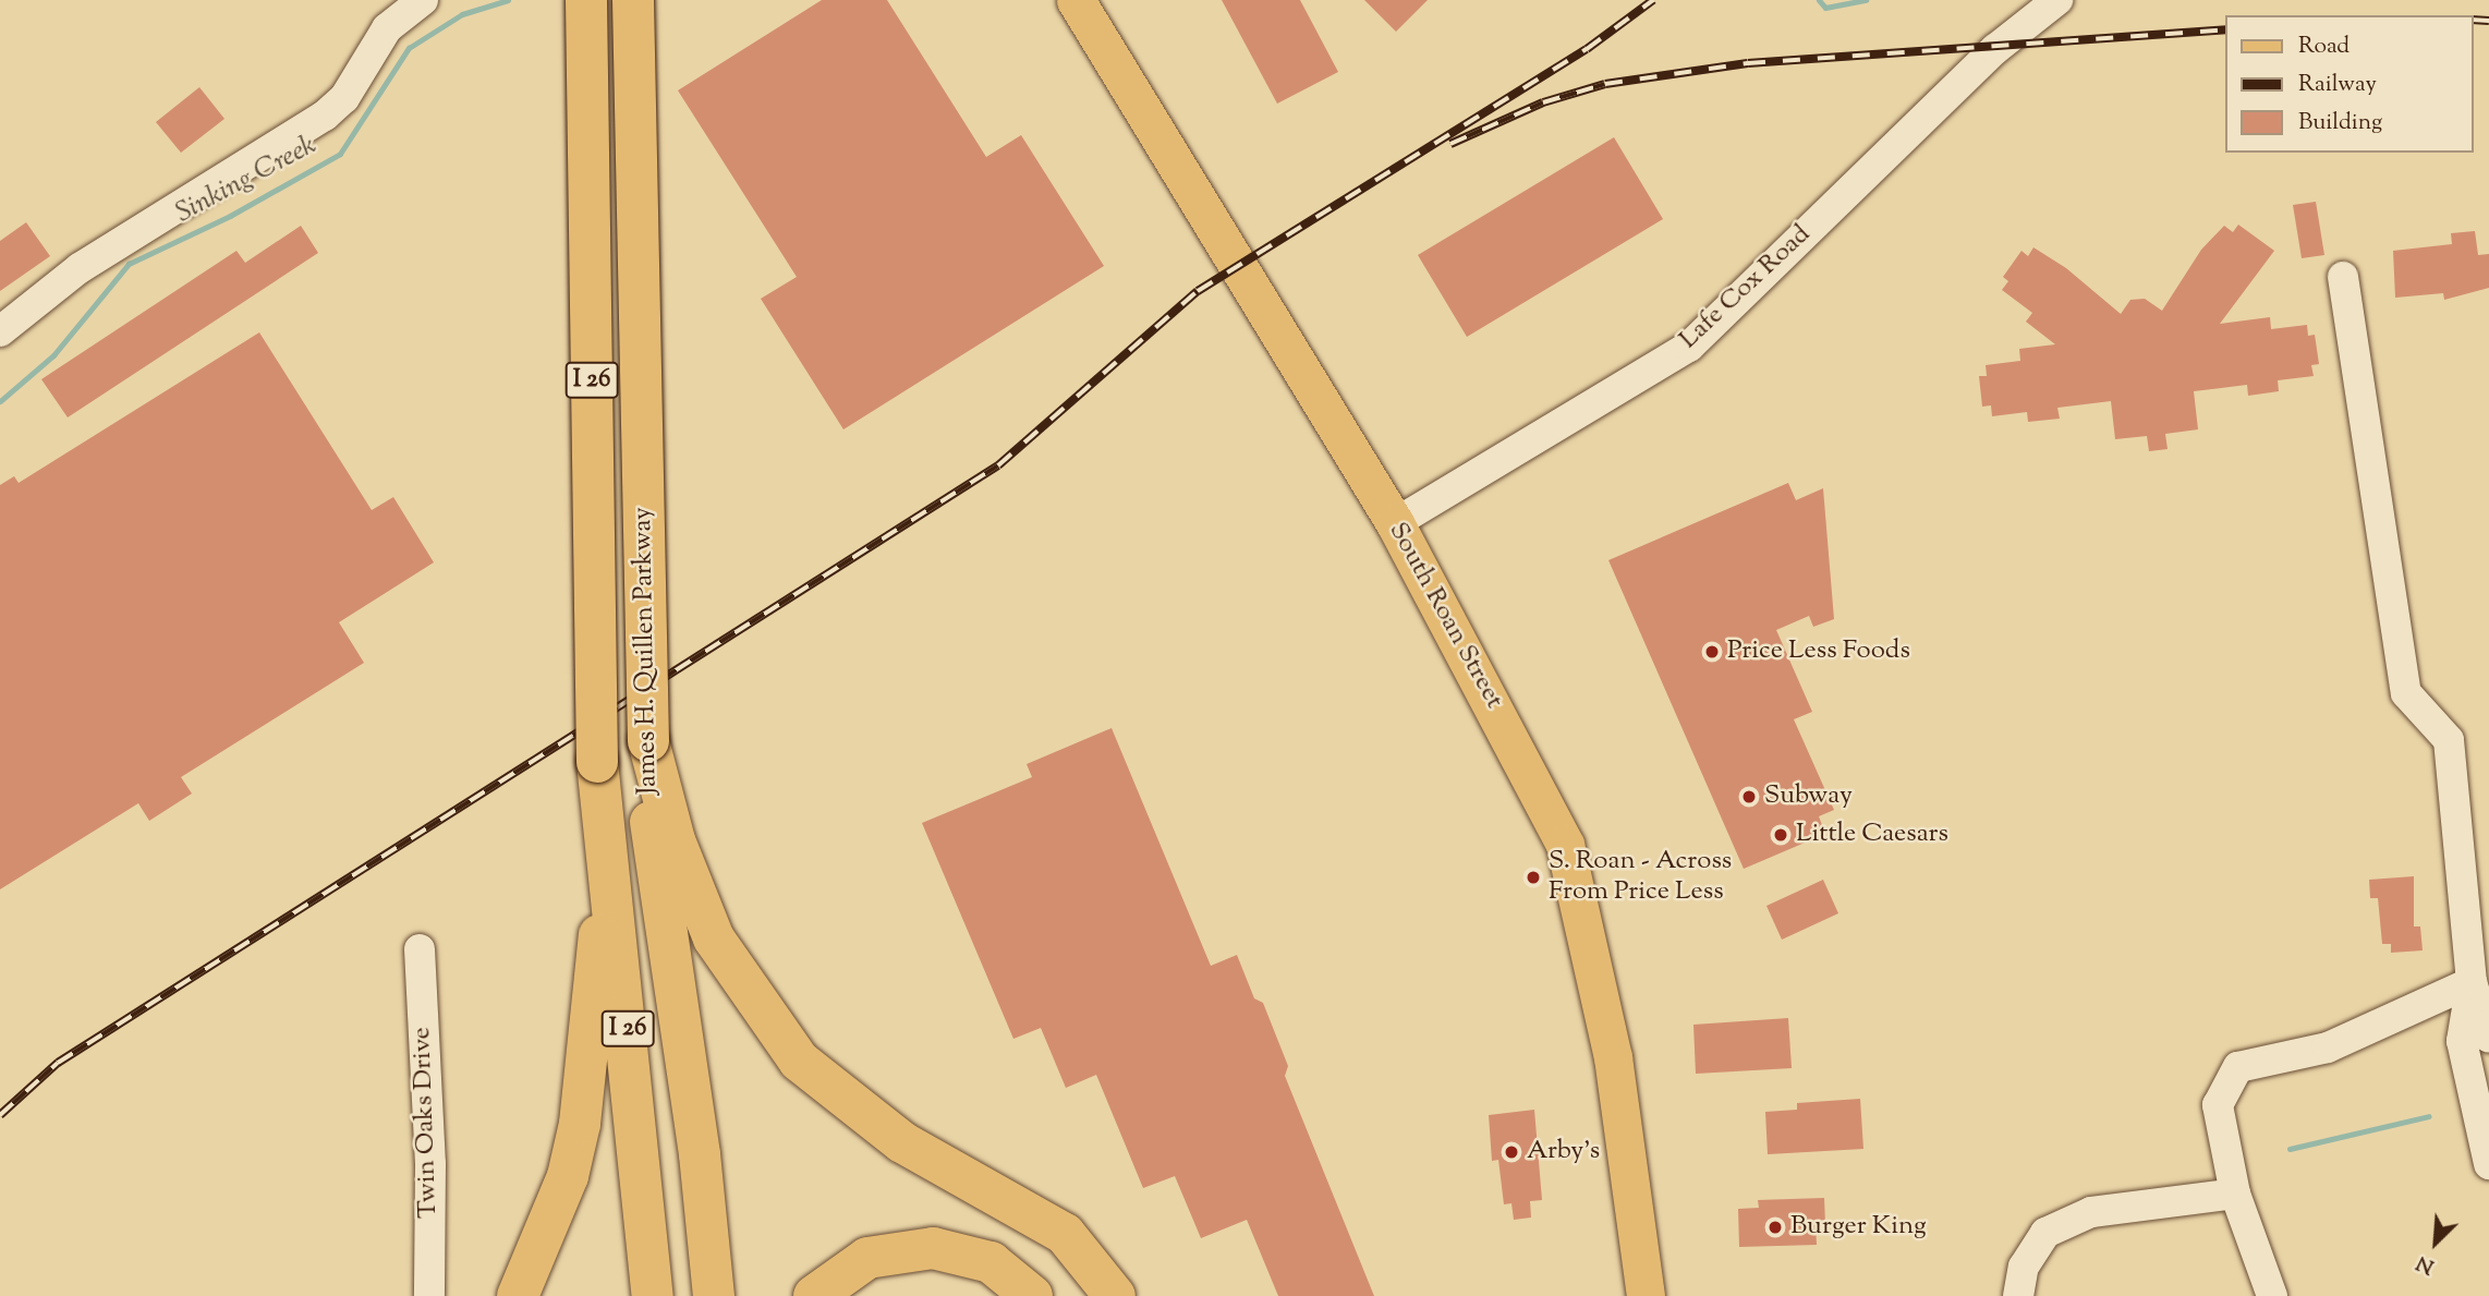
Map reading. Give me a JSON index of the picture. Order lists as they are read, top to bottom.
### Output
{
  "streets": {
    "highway": ["I 26", "James H. Quillen Parkway"],
    "main road": ["South Roan Street"],
    "street": ["Lafe Cox Road", "Twin Oaks Drive"]
  },
  "crossings": [
    ["Lafe Cox Road", "South Roan Street"]
  ],
  "water": ["Sinking Creek"],
  "places": [
    "Price Less Foods",
    "Subway",
    "Little Caesars",
    "S. Roan - Across From Price Less",
    "Arby's",
    "Burger King"
  ],
  "legend": ["Road", "Railway", "Building"],
  "north": "bottom left"
}
